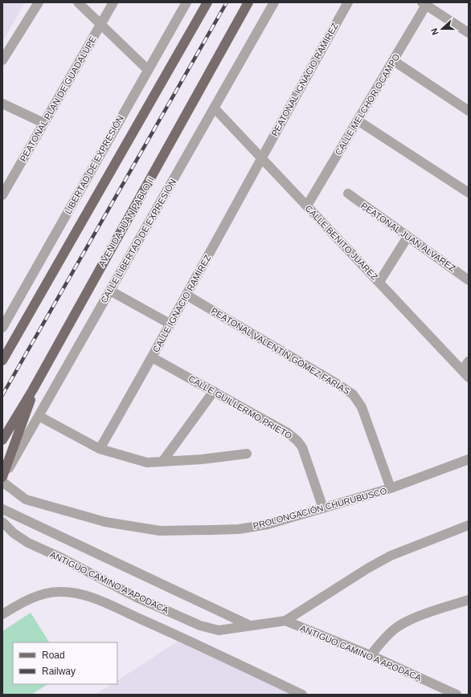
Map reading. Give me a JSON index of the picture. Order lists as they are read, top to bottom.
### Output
{
  "streets": {
    "main road": ["AVENIDA JUAN PABLO II"],
    "street": [
      "PEATONAL IGNACIO RAMÍREZ",
      "PEATONAL PLAN DE GUADALUPE",
      "CALLE MELCHOR OCAMPO",
      "LIBERTAD DE EXPRESIÓN",
      "PEATONAL JUAN ÁLVAREZ",
      "CALLE LIBERTAD DE EXPRESIÓN",
      "CALLE BENITO JUÁREZ",
      "CALLE IGNACIO RAMÍREZ",
      "PEATONAL VALENTÍN GÓMEZ FARÍAS",
      "CALLE GUILLERMO PRIETO",
      "PROLONGACIÓN CHURUBUSCO",
      "ANTIGUO CAMINO A APODACA"
    ]
  },
  "crossings": [
    ["PEATONAL IGNACIO RAMÍREZ", "CALLE BENITO JUÁREZ"],
    ["PEATONAL IGNACIO RAMÍREZ", "CALLE IGNACIO RAMÍREZ"],
    ["CALLE MELCHOR OCAMPO", "CALLE BENITO JUÁREZ"],
    ["CALLE LIBERTAD DE EXPRESIÓN", "CALLE BENITO JUÁREZ"],
    ["CALLE BENITO JUÁREZ", "CALLE IGNACIO RAMÍREZ"],
    ["CALLE IGNACIO RAMÍREZ", "PEATONAL VALENTÍN GÓMEZ FARÍAS"],
    ["CALLE IGNACIO RAMÍREZ", "CALLE GUILLERMO PRIETO"],
    ["PEATONAL VALENTÍN GÓMEZ FARÍAS", "PROLONGACIÓN CHURUBUSCO"],
    ["CALLE GUILLERMO PRIETO", "PROLONGACIÓN CHURUBUSCO"]
  ],
  "legend": ["Road", "Railway"],
  "north": "left"
}
